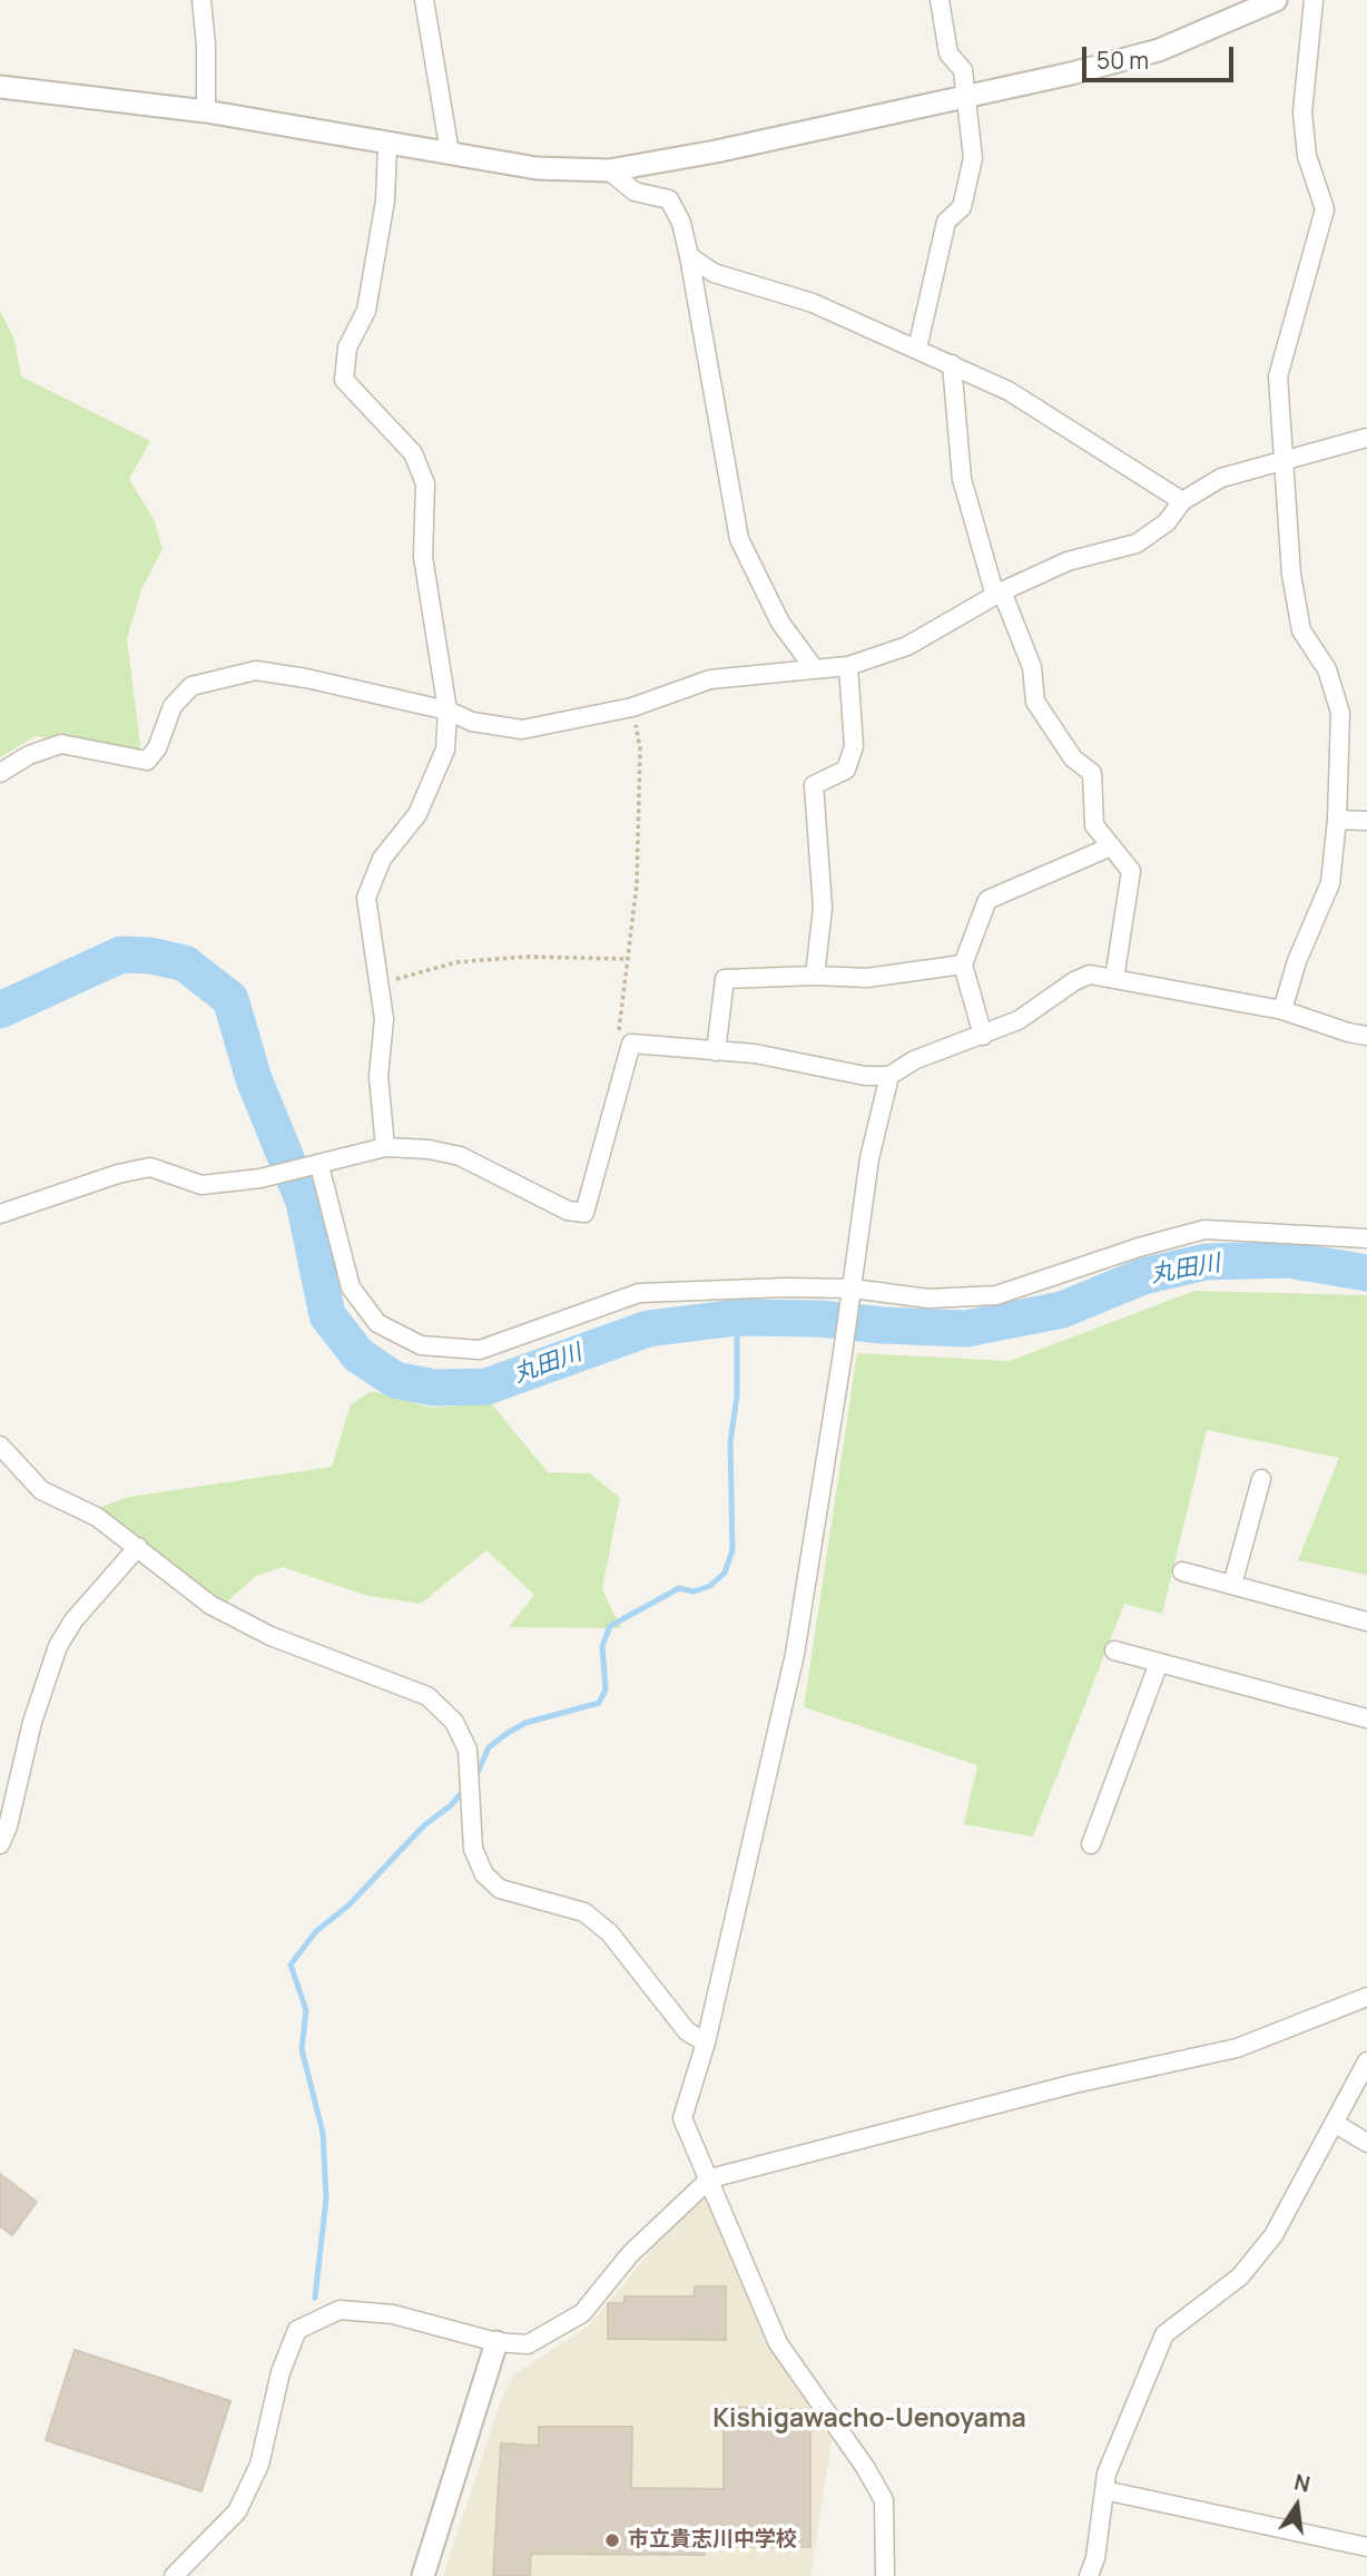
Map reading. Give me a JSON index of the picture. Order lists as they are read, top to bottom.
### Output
{
  "districts": ["Kishigawacho-Uenoyama"],
  "water": ["丸田川"],
  "places": ["市立貴志川中学校"],
  "scale_bar": "50 m",
  "north": "top"
}
